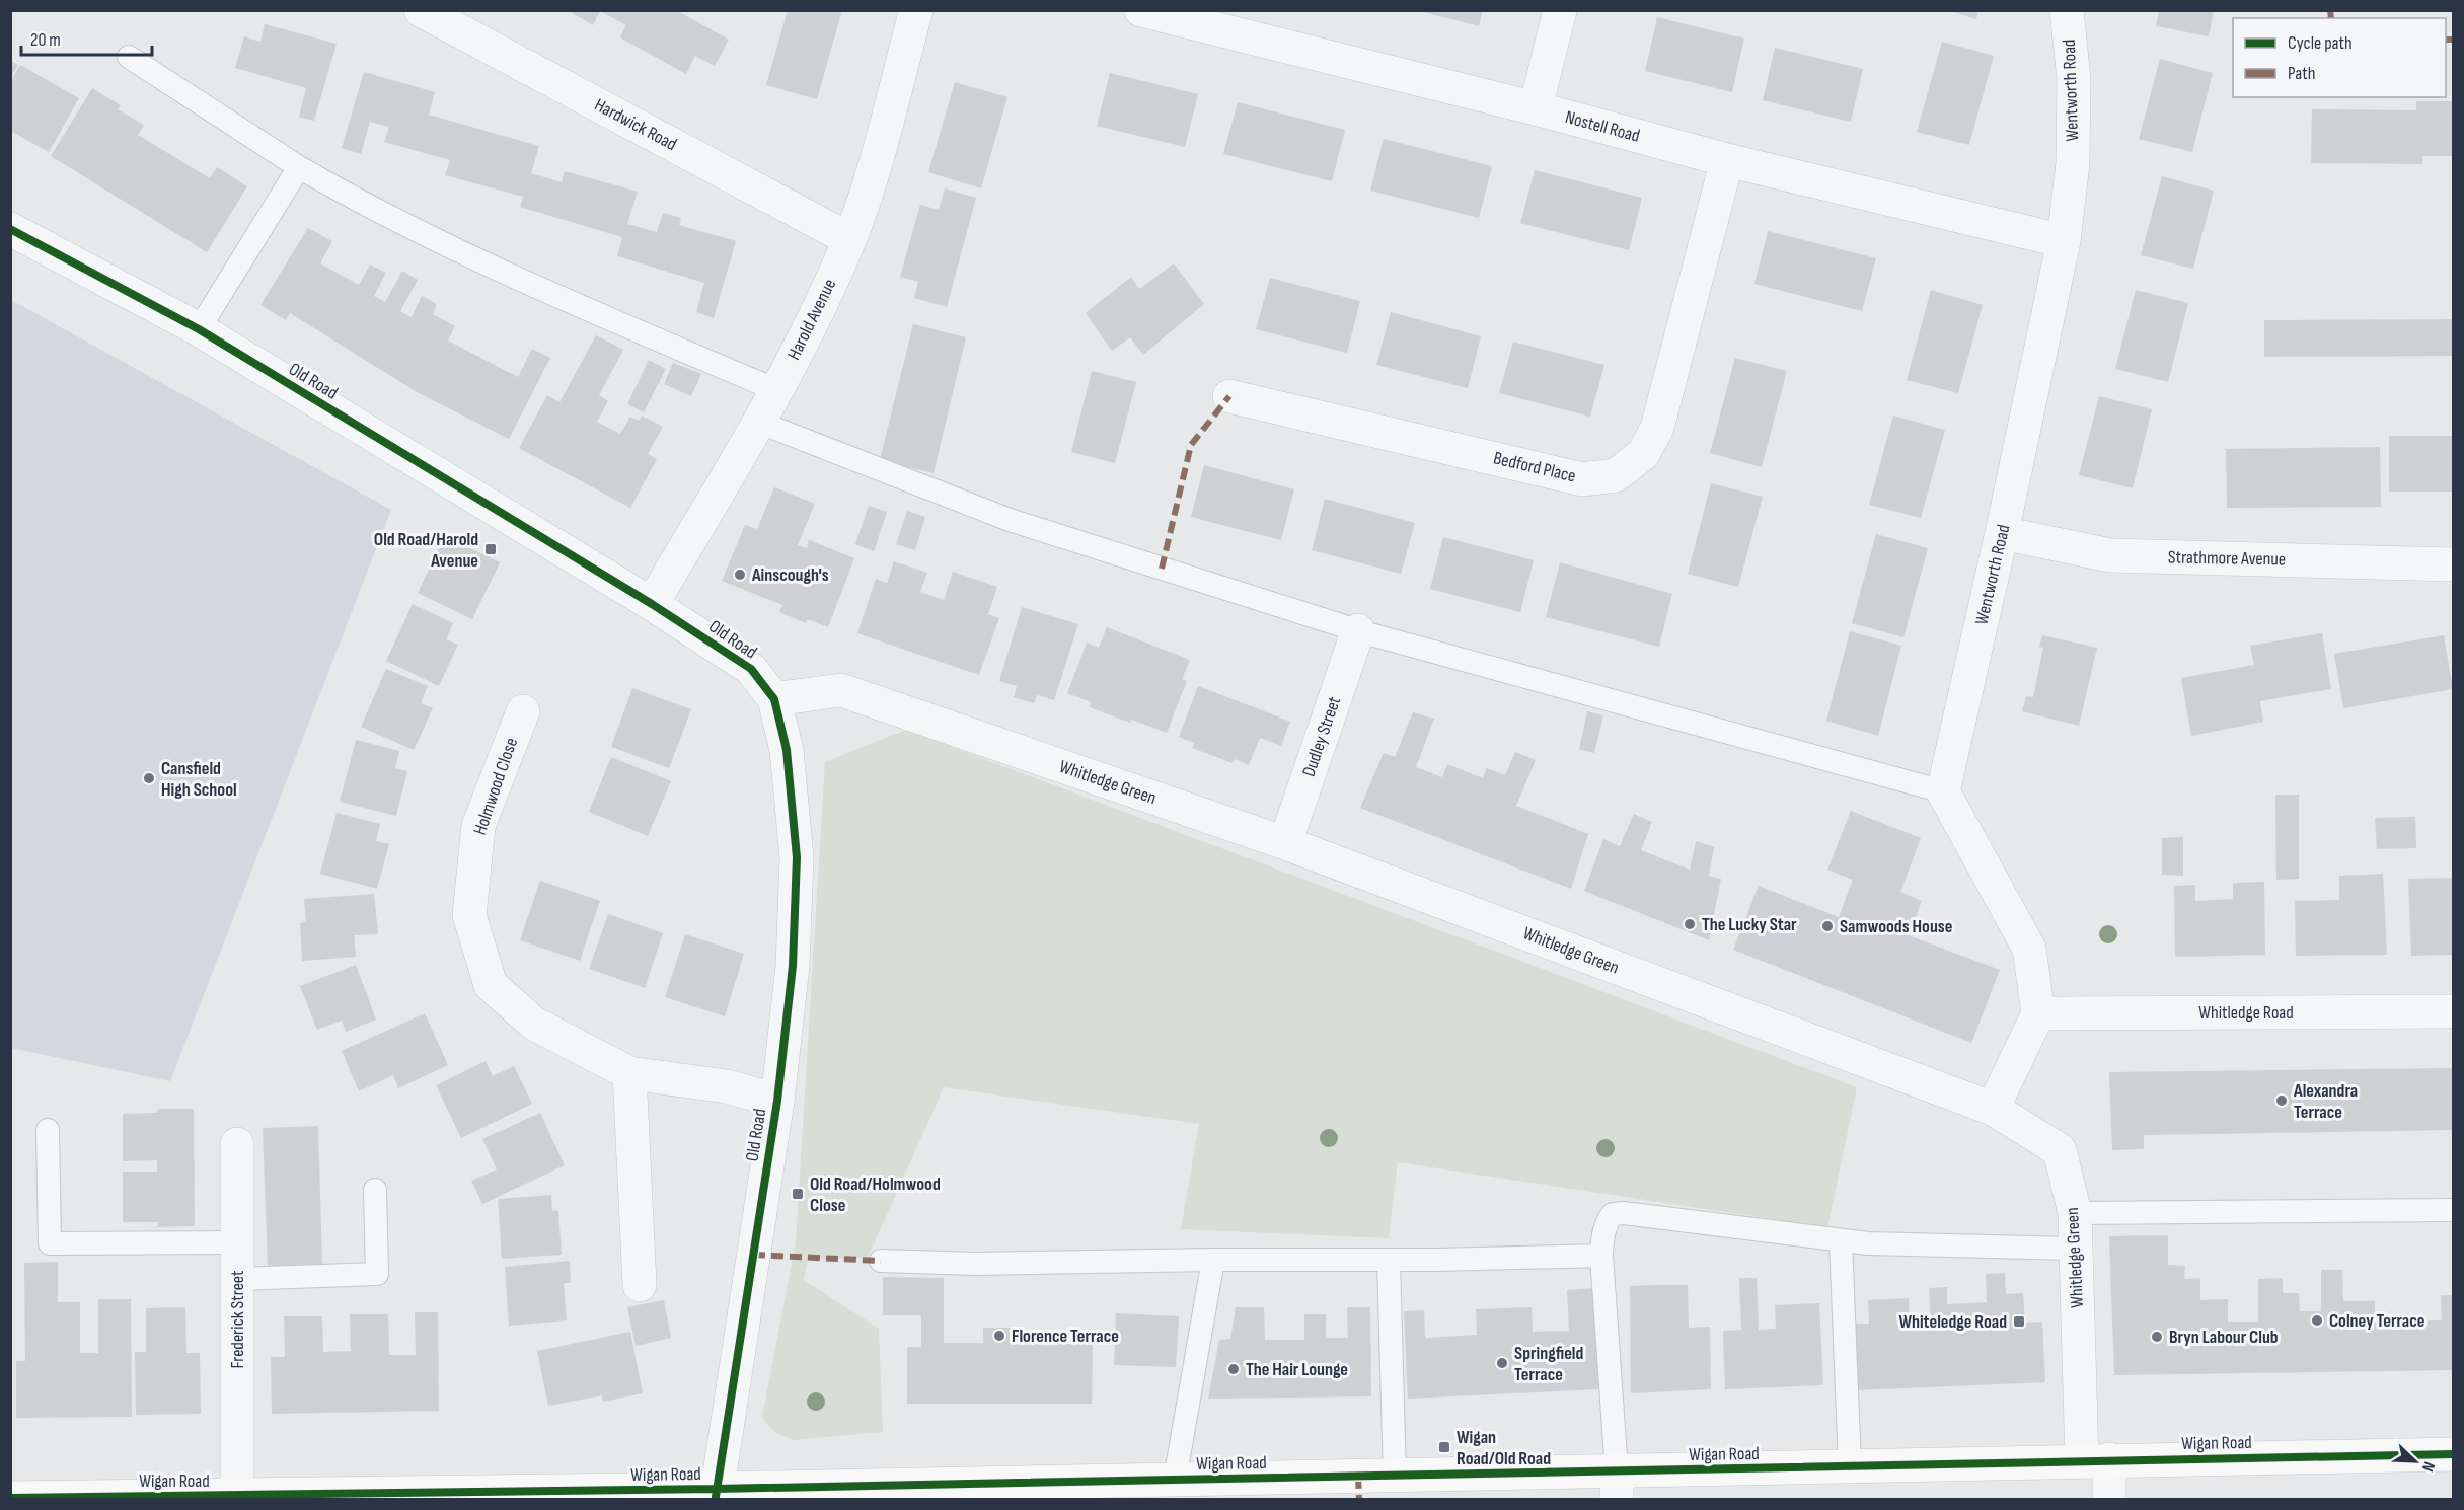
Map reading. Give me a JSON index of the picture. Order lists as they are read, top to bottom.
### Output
{
  "streets": {
    "main road": ["Wigan Road"],
    "street": [
      "Wentworth Road",
      "Hardwick Road",
      "Nostell Road",
      "Harold Avenue",
      "Old Road",
      "Bedford Place",
      "Strathmore Avenue",
      "Dudley Street",
      "Whitledge Green",
      "Holmwood Close",
      "Whitledge Road",
      "Frederick Street"
    ]
  },
  "crossings": [
    ["Wentworth Road", "Nostell Road"],
    ["Wentworth Road", "Strathmore Avenue"],
    ["Hardwick Road", "Harold Avenue"],
    ["Nostell Road", "Bedford Place"],
    ["Harold Avenue", "Old Road"],
    ["Old Road", "Whitledge Green"],
    ["Old Road", "Holmwood Close"],
    ["Old Road", "Wigan Road"],
    ["Dudley Street", "Whitledge Green"],
    ["Whitledge Green", "Wigan Road"],
    ["Frederick Street", "Wigan Road"]
  ],
  "places": {
    "transit": [
      "Old Road/Harold Avenue",
      "Old Road/Holmwood Close",
      "Whiteledge Road",
      "Wigan Road/Old Road"
    ],
    "other": [
      "Ainscough's",
      "Cansfield High School",
      "The Lucky Star",
      "Samwoods House",
      "Alexandra Terrace",
      "Colney Terrace",
      "Florence Terrace",
      "Bryn Labour Club",
      "Springfield Terrace",
      "The Hair Lounge"
    ]
  },
  "legend": ["Cycle path", "Path"],
  "scale_bar": "20 m",
  "north": "bottom right"
}
